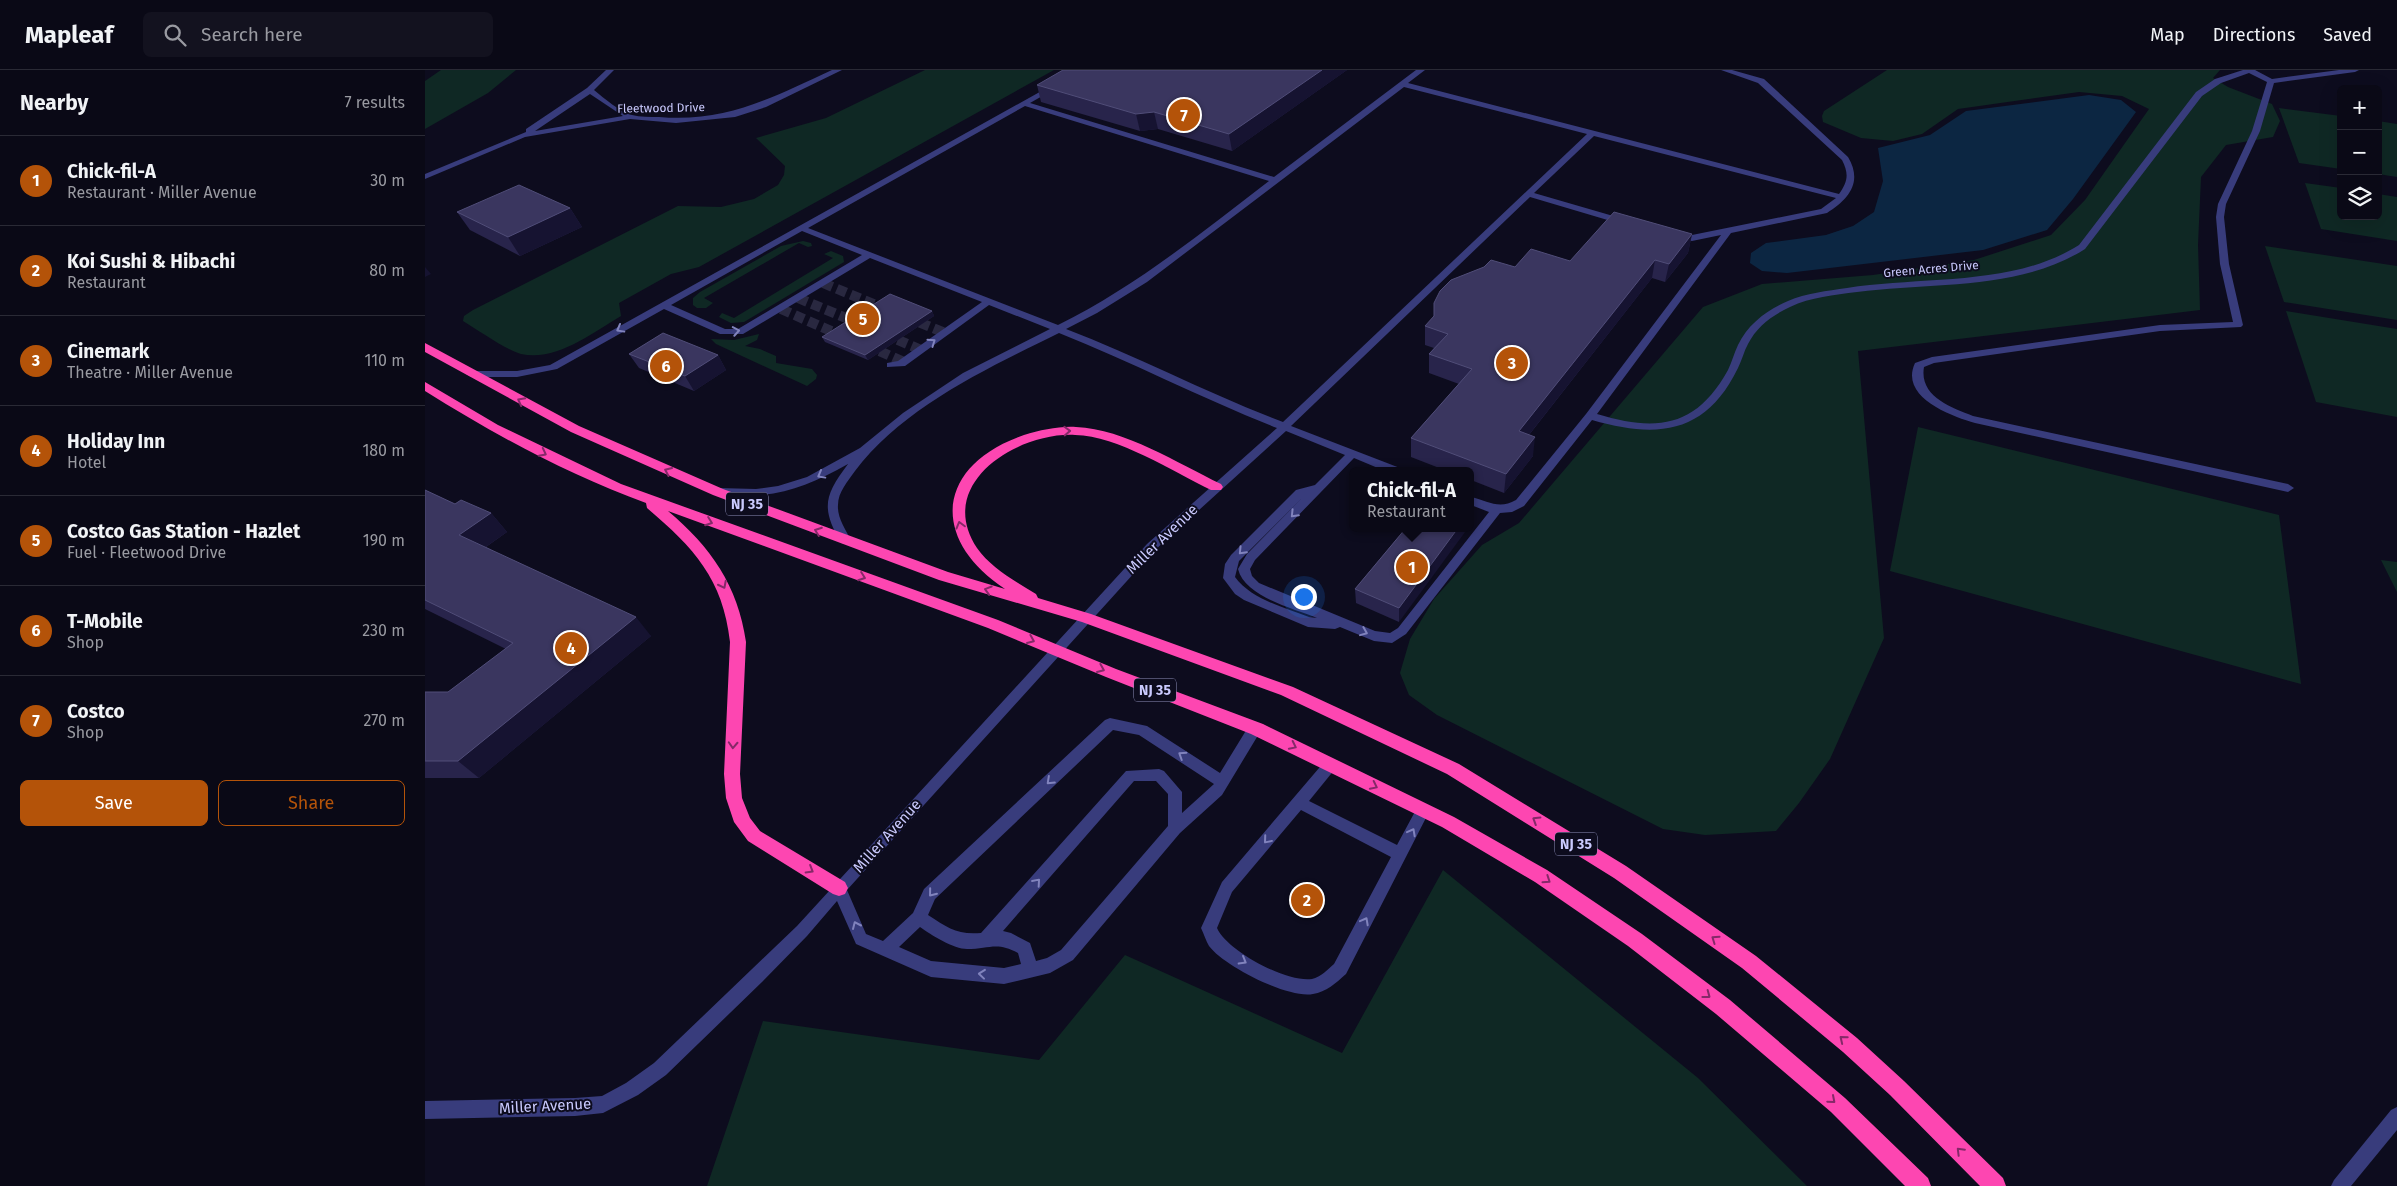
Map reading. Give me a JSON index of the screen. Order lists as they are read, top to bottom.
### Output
{
  "streets": {
    "highway": ["NJ 35"],
    "street": ["Fleetwood Drive", "Green Acres Drive", "Miller Avenue"]
  },
  "crossings": [
    ["NJ 35", "Miller Avenue"]
  ],
  "page": {
    "header": "Mapleaf",
    "search": "Search here",
    "nav": ["Map", "Directions", "Saved"],
    "heading": ["Nearby", "7 results"],
    "map_buttons": ["+", "−"],
    "pins": [
      "7",
      "5",
      "3",
      "6",
      "1",
      "4",
      "2"
    ],
    "list": [
      {
        "mark": "1",
        "name": "Chick-fil-A",
        "note": "Restaurant · Miller Avenue",
        "value": "30 m"
      },
      {
        "mark": "2",
        "name": "Koi Sushi & Hibachi",
        "note": "Restaurant",
        "value": "80 m"
      },
      {
        "mark": "3",
        "name": "Cinemark",
        "note": "Theatre · Miller Avenue",
        "value": "110 m"
      },
      {
        "mark": "4",
        "name": "Holiday Inn",
        "note": "Hotel",
        "value": "180 m"
      },
      {
        "mark": "5",
        "name": "Costco Gas Station - Hazlet",
        "note": "Fuel · Fleetwood Drive",
        "value": "190 m"
      },
      {
        "mark": "6",
        "name": "T-Mobile",
        "note": "Shop",
        "value": "230 m"
      },
      {
        "mark": "7",
        "name": "Costco",
        "note": "Shop",
        "value": "270 m"
      }
    ],
    "popup": ["Chick-fil-A", "Restaurant"],
    "buttons": ["Save", "Share"]
  }
}
